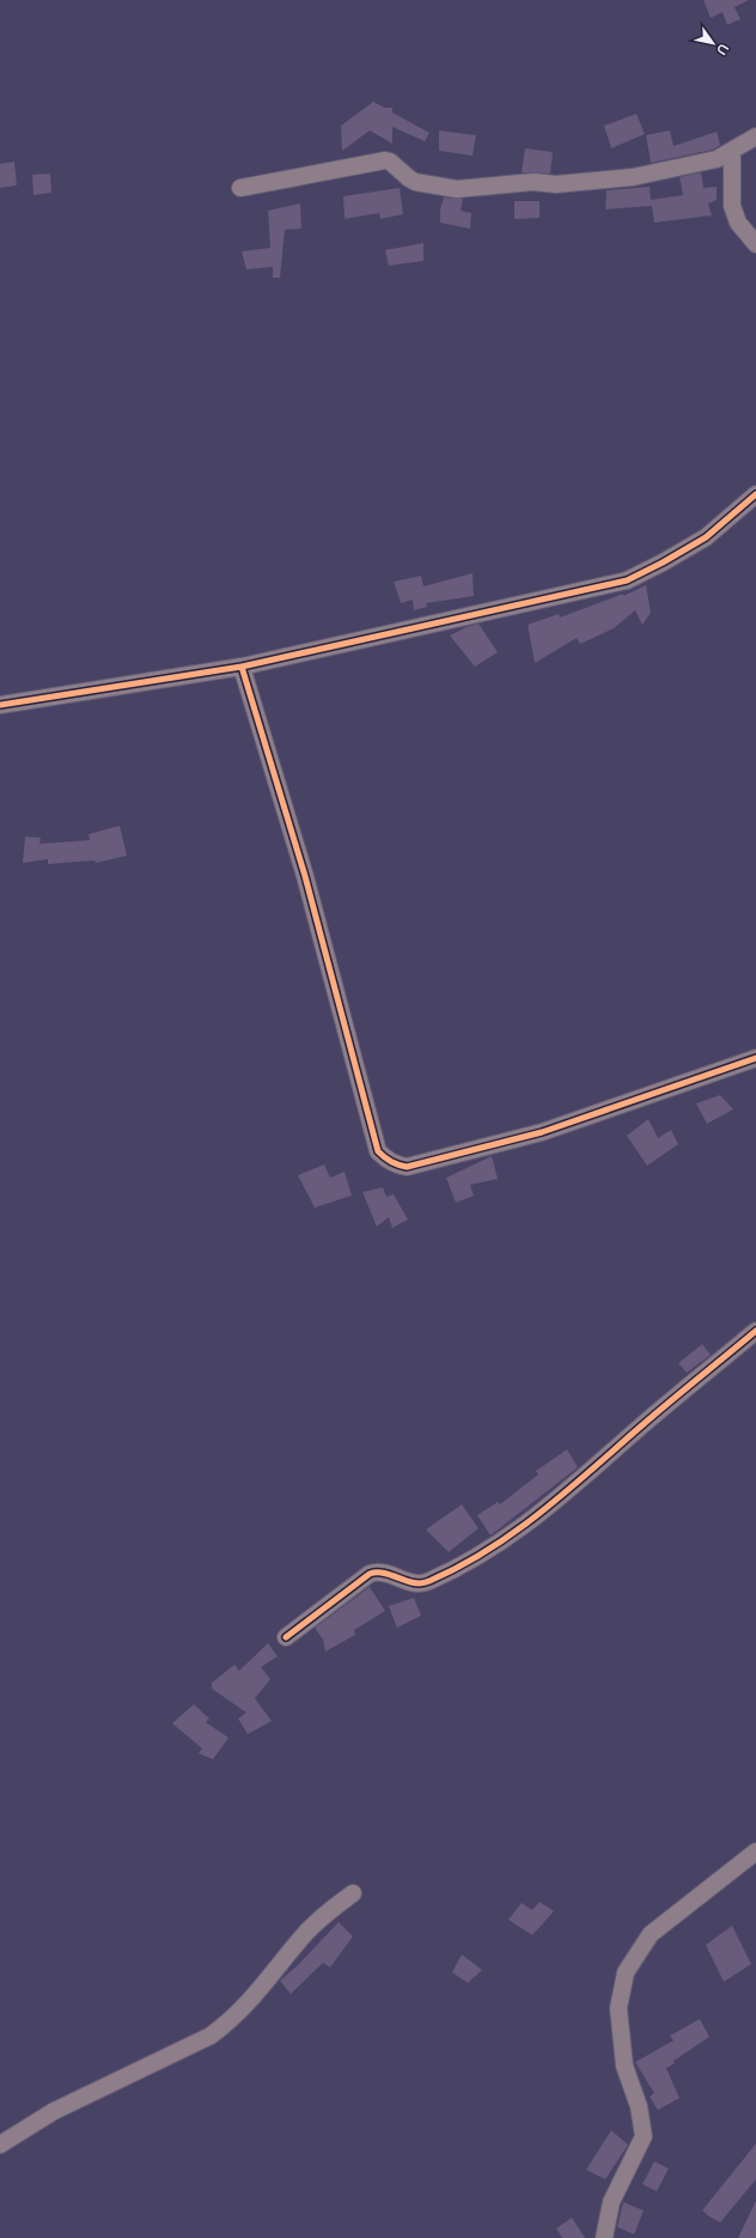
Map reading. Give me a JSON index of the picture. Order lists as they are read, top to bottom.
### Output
{
  "north": "bottom right"
}
